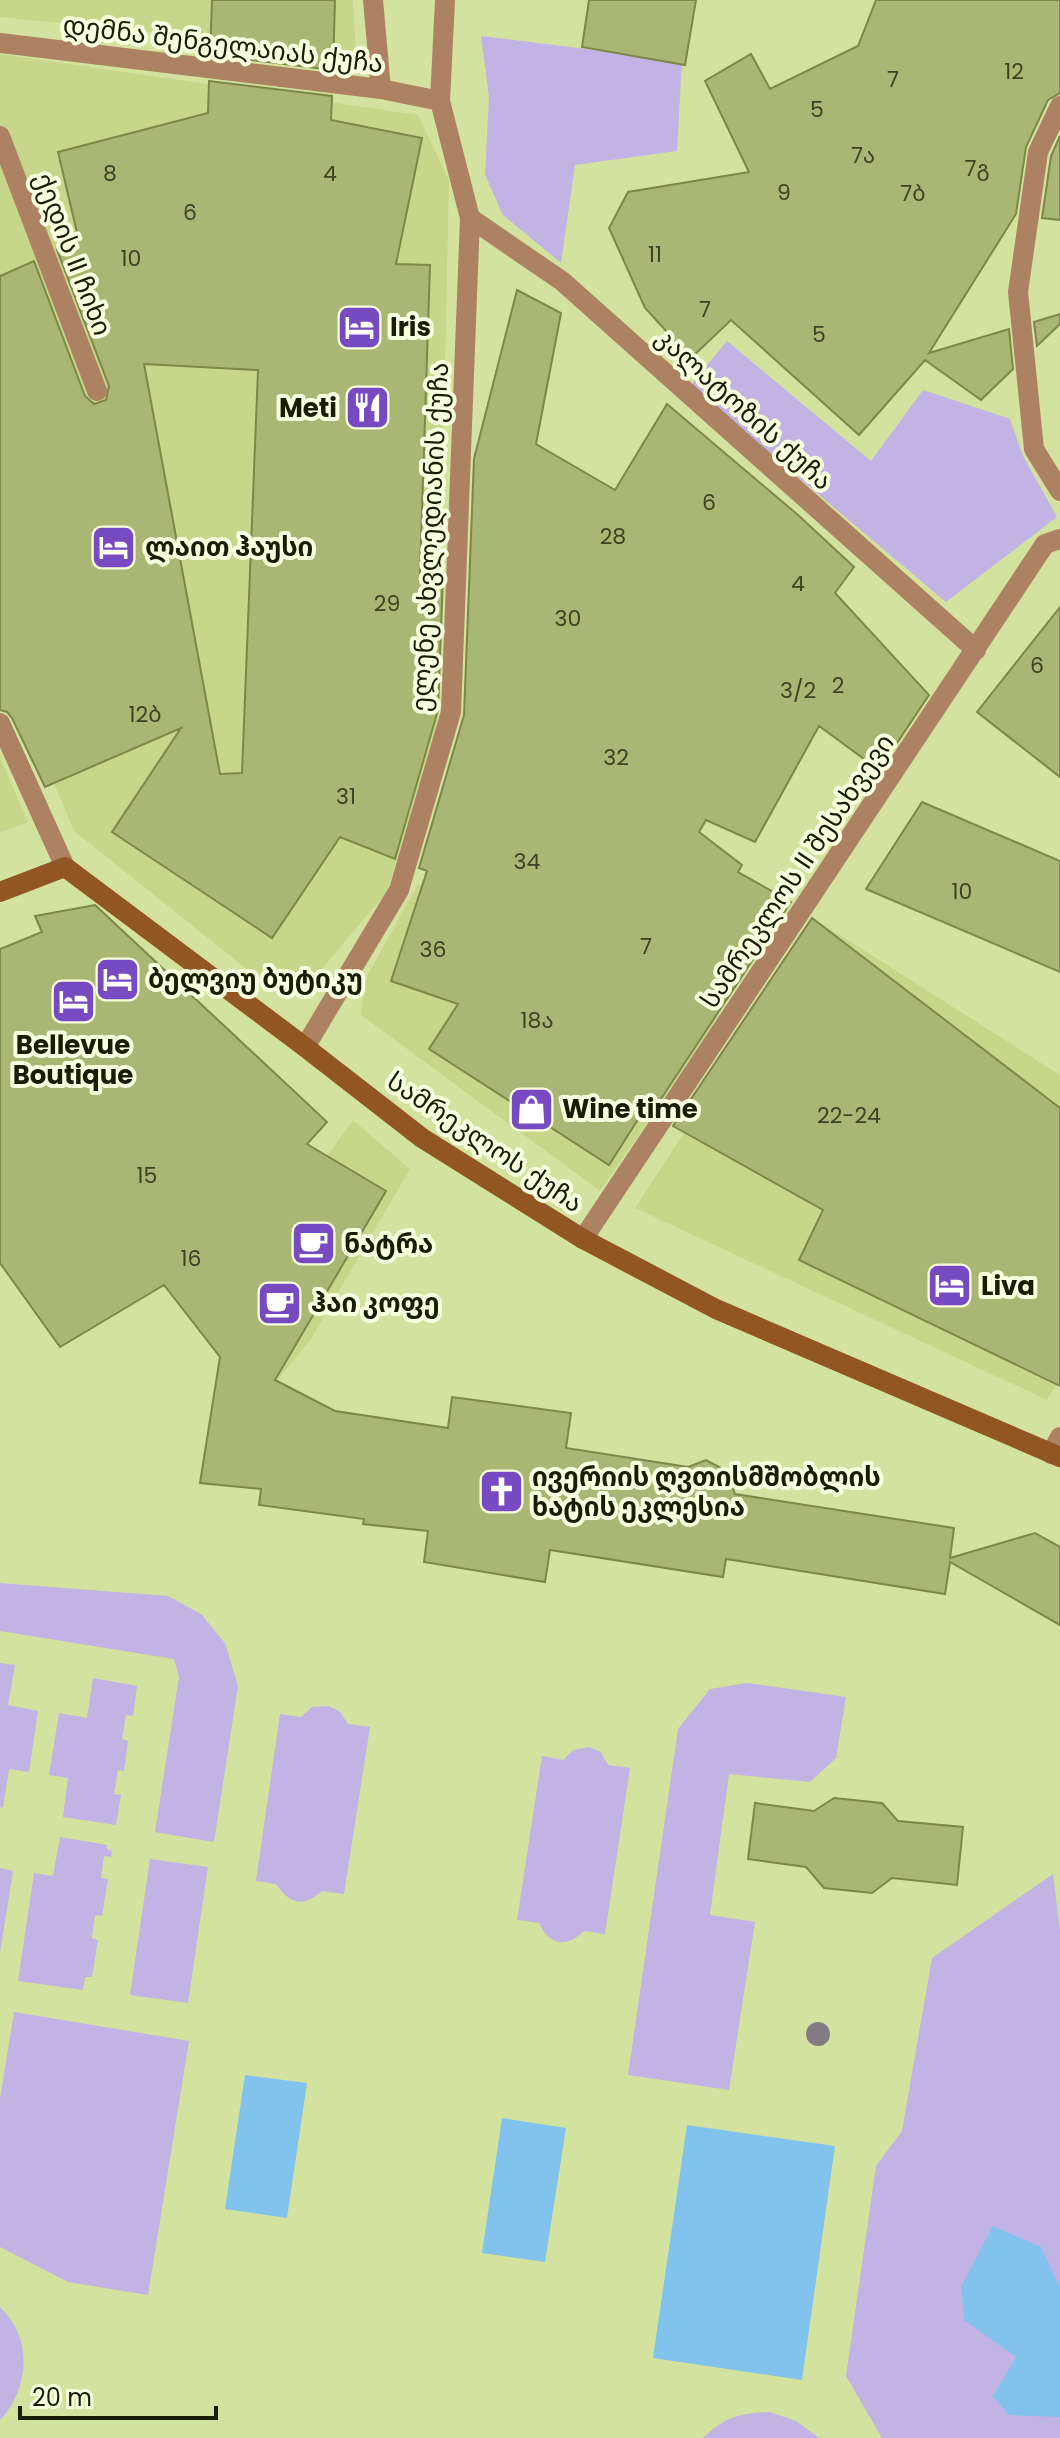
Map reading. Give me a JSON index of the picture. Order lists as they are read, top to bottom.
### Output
{
  "streets": {
    "street": [
      "დემნა შენგელაიას ქუჩა",
      "ქედის II ჩიხი",
      "კალატოზის ქუჩა",
      "ელენე ახვლედიანის ქუჩა",
      "სამრეკლოს II შესახვევი",
      "სამრეკლოს ქუჩა"
    ]
  },
  "crossings": [
    ["დემნა შენგელაიას ქუჩა", "ელენე ახვლედიანის ქუჩა"],
    ["კალატოზის ქუჩა", "ელენე ახვლედიანის ქუჩა"],
    ["კალატოზის ქუჩა", "სამრეკლოს II შესახვევი"],
    ["ელენე ახვლედიანის ქუჩა", "სამრეკლოს ქუჩა"],
    ["სამრეკლოს II შესახვევი", "სამრეკლოს ქუჩა"]
  ],
  "places": {
    "hotel": [
      "Iris",
      "ლაით ჰაუსი",
      "ბელვიუ ბუტიკუ",
      "Bellevue Boutique",
      "Liva"
    ],
    "restaurant": ["Meti"],
    "shop": ["Wine time"],
    "cafe": ["ნატრა", "ჰაი კოფე"],
    "church": ["ივერიის ღვთისმშობლის ხატის ეკლესია"]
  },
  "house_numbers": [
    "12",
    "7",
    "5",
    "7ა",
    "7გ",
    "8",
    "4",
    "9",
    "7ბ",
    "6",
    "11",
    "10",
    "7",
    "5",
    "6",
    "28",
    "4",
    "29",
    "30",
    "6",
    "2",
    "3/2",
    "12ბ",
    "32",
    "31",
    "34",
    "10",
    "7",
    "36",
    "18ა",
    "22-24",
    "15",
    "16"
  ],
  "scale_bar": "20 m"
}
